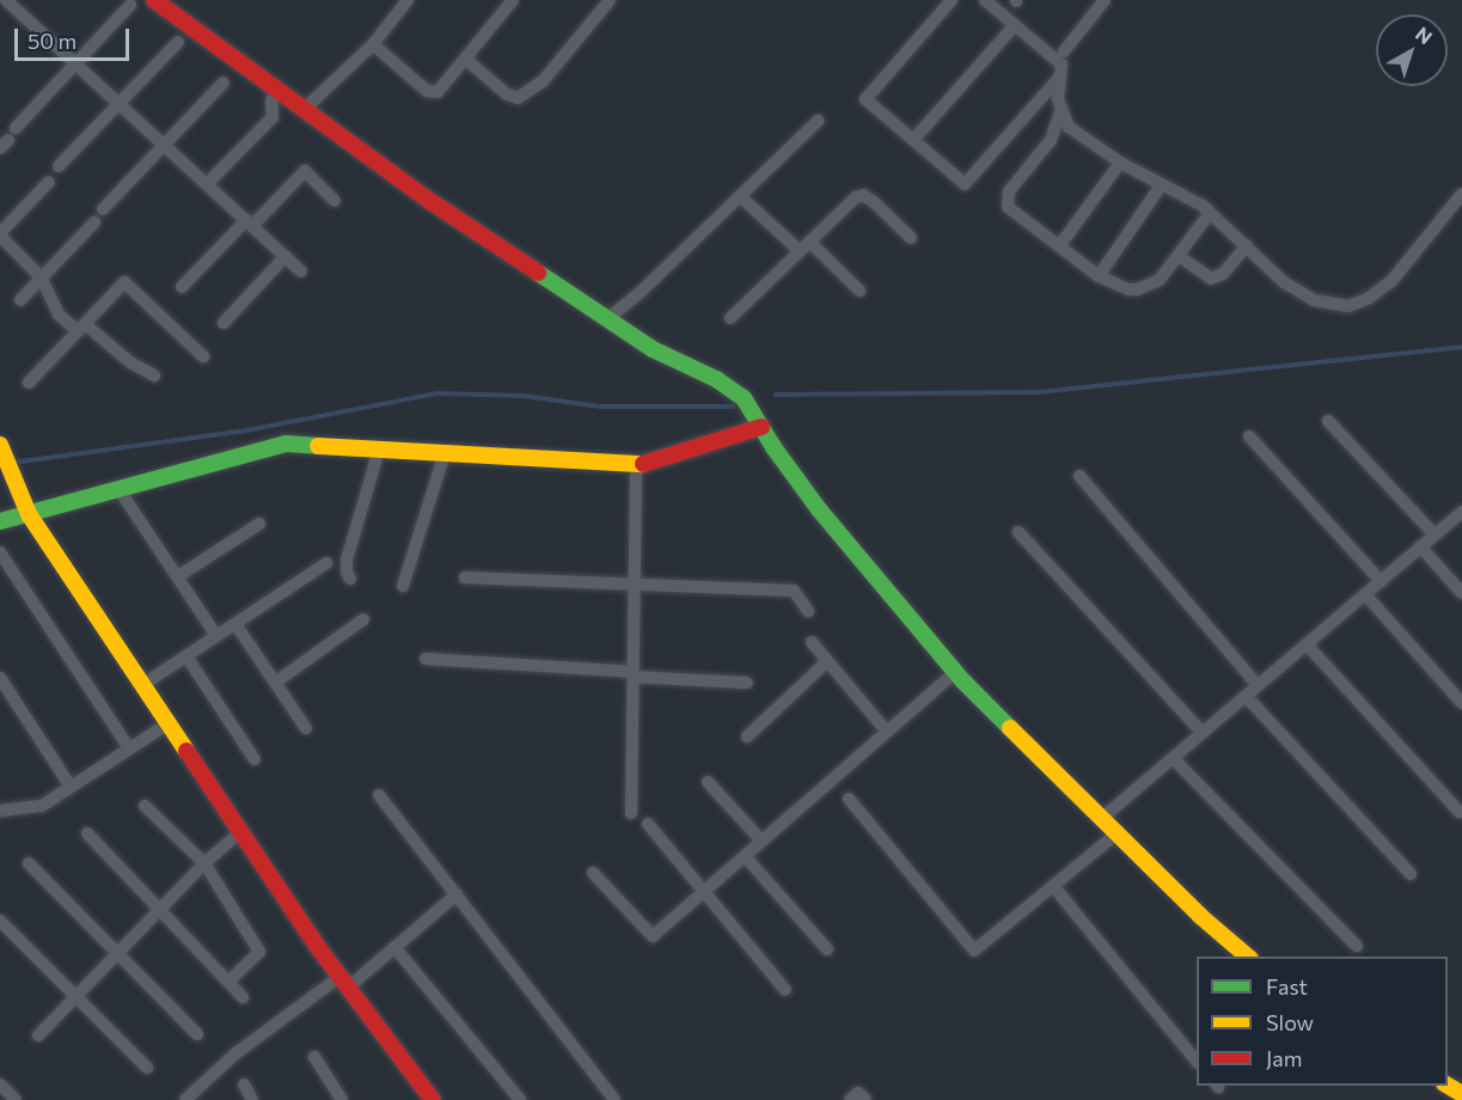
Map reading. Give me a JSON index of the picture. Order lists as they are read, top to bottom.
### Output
{
  "legend": ["Fast", "Slow", "Jam"],
  "scale_bar": "50 m",
  "north": "top right"
}
